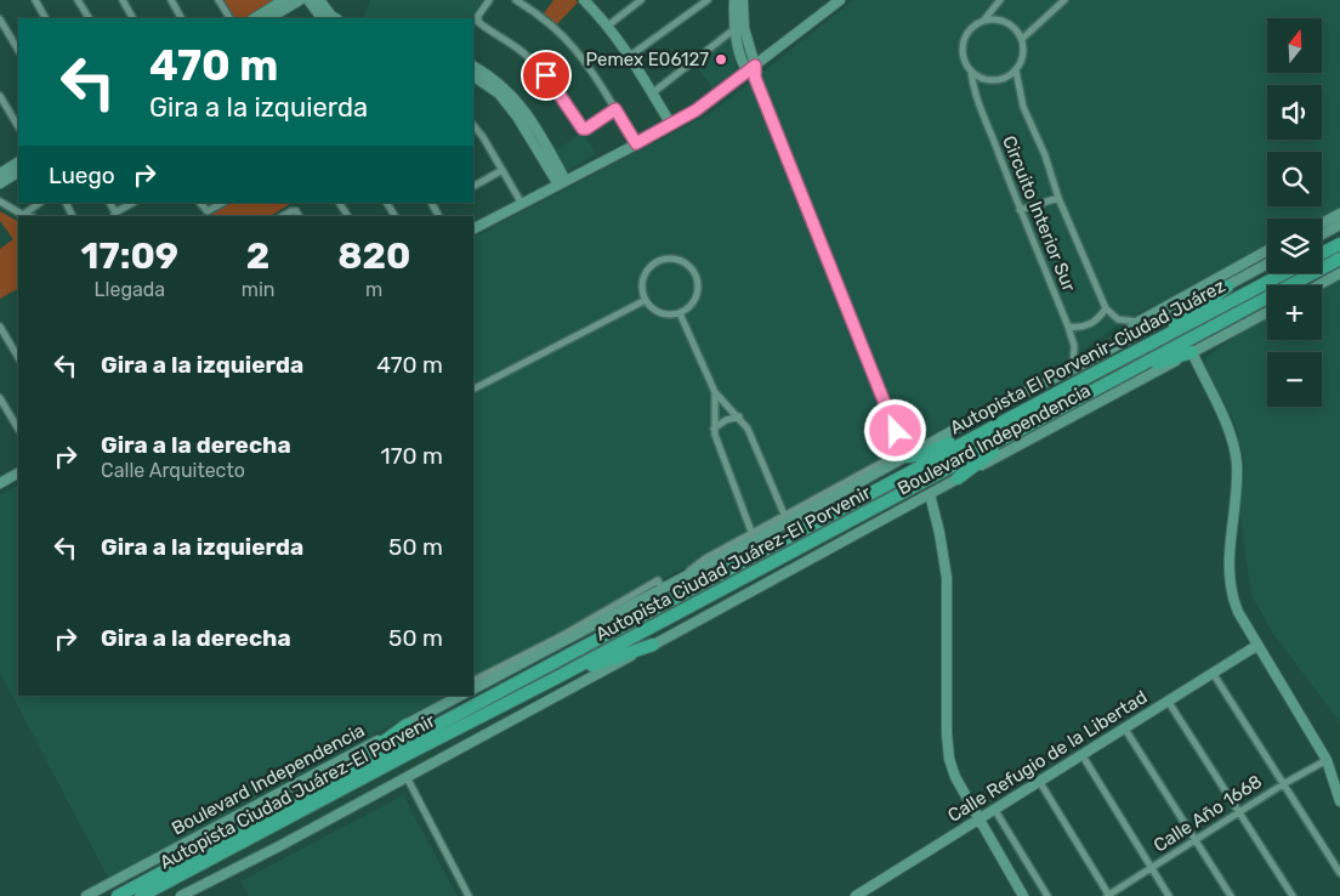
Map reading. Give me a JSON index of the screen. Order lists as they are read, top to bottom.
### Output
{
  "streets": {
    "highway": ["Autopista El Porvenir-Ciudad Juárez", "Autopista Ciudad Juárez-El Porvenir"],
    "main road": ["Boulevard Independencia", "Calle Refugio de la Libertad"],
    "street": ["Circuito Interior Sur", "Calle Año 1668"]
  },
  "crossings": [
    ["Circuito Interior Sur", "Boulevard Independencia"]
  ],
  "places": ["Pemex E06127"],
  "north": "top",
  "page": {
    "map_buttons": ["+", "−"],
    "turn": ["470 m", "Gira a la izquierda"],
    "then": "Luego",
    "eta": [
      "17:09",
      "Llegada",
      "2",
      "min",
      "820",
      "m"
    ],
    "list": [
      {
        "name": "Gira a la izquierda",
        "value": "470 m"
      },
      {
        "name": "Gira a la derecha",
        "note": "Calle Arquitecto",
        "value": "170 m"
      },
      {
        "name": "Gira a la izquierda",
        "value": "50 m"
      },
      {
        "name": "Gira a la derecha",
        "value": "50 m"
      }
    ]
  }
}
